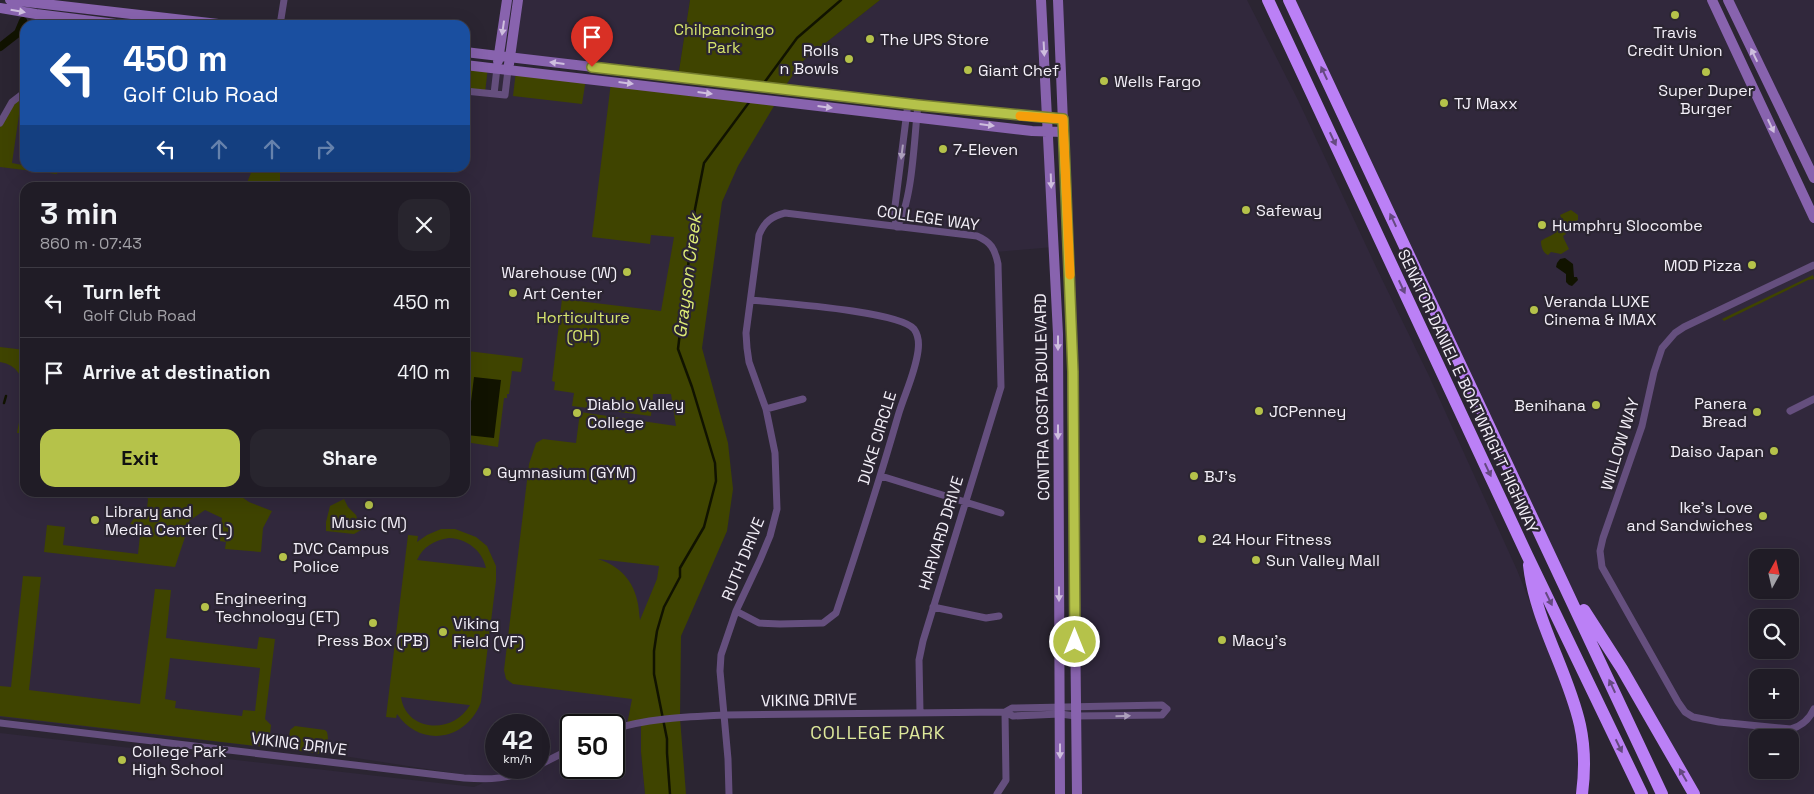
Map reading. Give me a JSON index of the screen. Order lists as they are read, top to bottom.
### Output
{
  "streets": {
    "highway": ["SENATOR DANIEL E BOATWRIGHT HIGHWAY"],
    "main road": ["CONTRA COSTA BOULEVARD"],
    "street": [
      "COLLEGE WAY",
      "DUKE CIRCLE",
      "WILLOW WAY",
      "HARVARD DRIVE",
      "RUTH DRIVE",
      "VIKING DRIVE"
    ]
  },
  "crossings": [
    ["COLLEGE WAY", "HARVARD DRIVE"],
    ["COLLEGE WAY", "RUTH DRIVE"],
    ["CONTRA COSTA BOULEVARD", "VIKING DRIVE"],
    ["DUKE CIRCLE", "RUTH DRIVE"],
    ["HARVARD DRIVE", "VIKING DRIVE"],
    ["RUTH DRIVE", "VIKING DRIVE"]
  ],
  "districts": ["COLLEGE PARK"],
  "water": ["Grayson Creek"],
  "parks": ["Chilpancingo Park", "Horticulture (OH)"],
  "places": [
    "Travis Credit Union",
    "The UPS Store",
    "Rolls n Bowls",
    "Giant Chef",
    "Super Duper Burger",
    "Wells Fargo",
    "TJ Maxx",
    "7-Eleven",
    "Safeway",
    "Humphry Slocombe",
    "MOD Pizza",
    "Warehouse (W)",
    "Art Center",
    "Veranda LUXE Cinema & IMAX",
    "Benihana",
    "JCPenney",
    "Panera Bread",
    "Diablo Valley College",
    "Daiso Japan",
    "Gymnasium (GYM)",
    "BJ's",
    "Music (M)",
    "Ike's Love and Sandwiches",
    "Library and Media Center (L)",
    "24 Hour Fitness",
    "DVC Campus Police",
    "Sun Valley Mall",
    "Engineering Technology (ET)",
    "Press Box (PB)",
    "Viking Field (VF)",
    "Macy's",
    "College Park High School"
  ],
  "north": "top",
  "page": {
    "turn": ["450 m", "Golf Club Road"],
    "heading": ["3 min", "860 m · 07:43"],
    "list": [
      {
        "name": "Turn left",
        "note": "Golf Club Road",
        "value": "450 m"
      },
      {
        "name": "Arrive at destination",
        "value": "410 m"
      }
    ],
    "buttons": ["Exit", "Share"],
    "map_buttons": ["+", "−"],
    "speed": "42 km/h",
    "limit": "50"
  }
}
